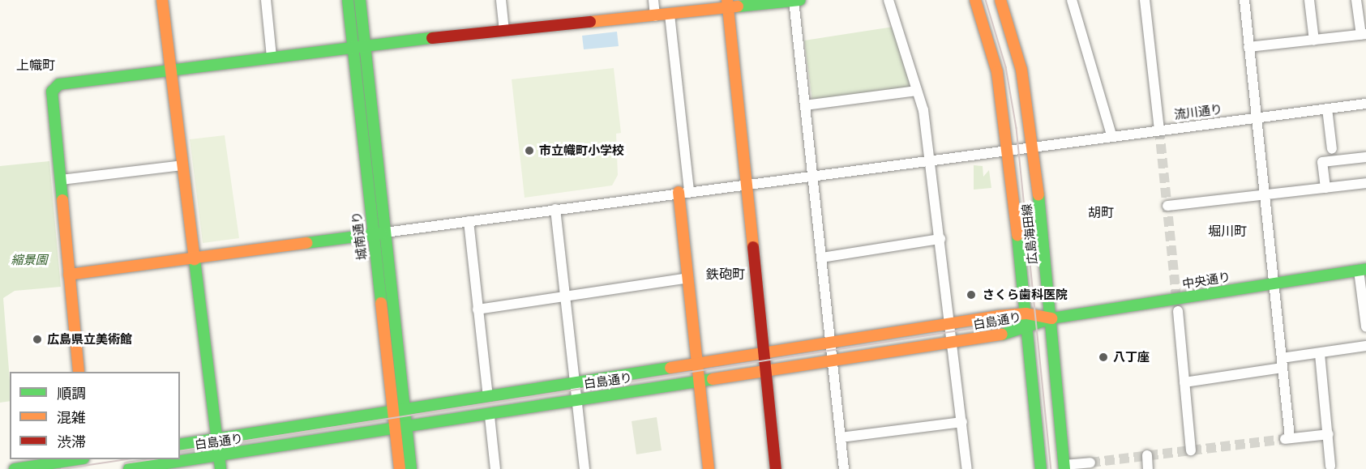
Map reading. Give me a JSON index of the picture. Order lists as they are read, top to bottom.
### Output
{
  "streets": {
    "street": [
      "流川通り",
      "広島海田線",
      "城南通り",
      "中央通り",
      "白島通り"
    ]
  },
  "crossings": [
    ["流川通り", "広島海田線"],
    ["流川通り", "城南通り"],
    ["広島海田線", "中央通り"],
    ["広島海田線", "白島通り"],
    ["城南通り", "白島通り"],
    ["中央通り", "白島通り"]
  ],
  "districts": [
    "上幟町",
    "胡町",
    "堀川町",
    "鉄砲町"
  ],
  "parks": ["縮景園"],
  "places": [
    "市立幟町小学校",
    "さくら歯科医院",
    "広島県立美術館",
    "八丁座"
  ],
  "legend": ["順調", "混雑", "渋滞"]
}
